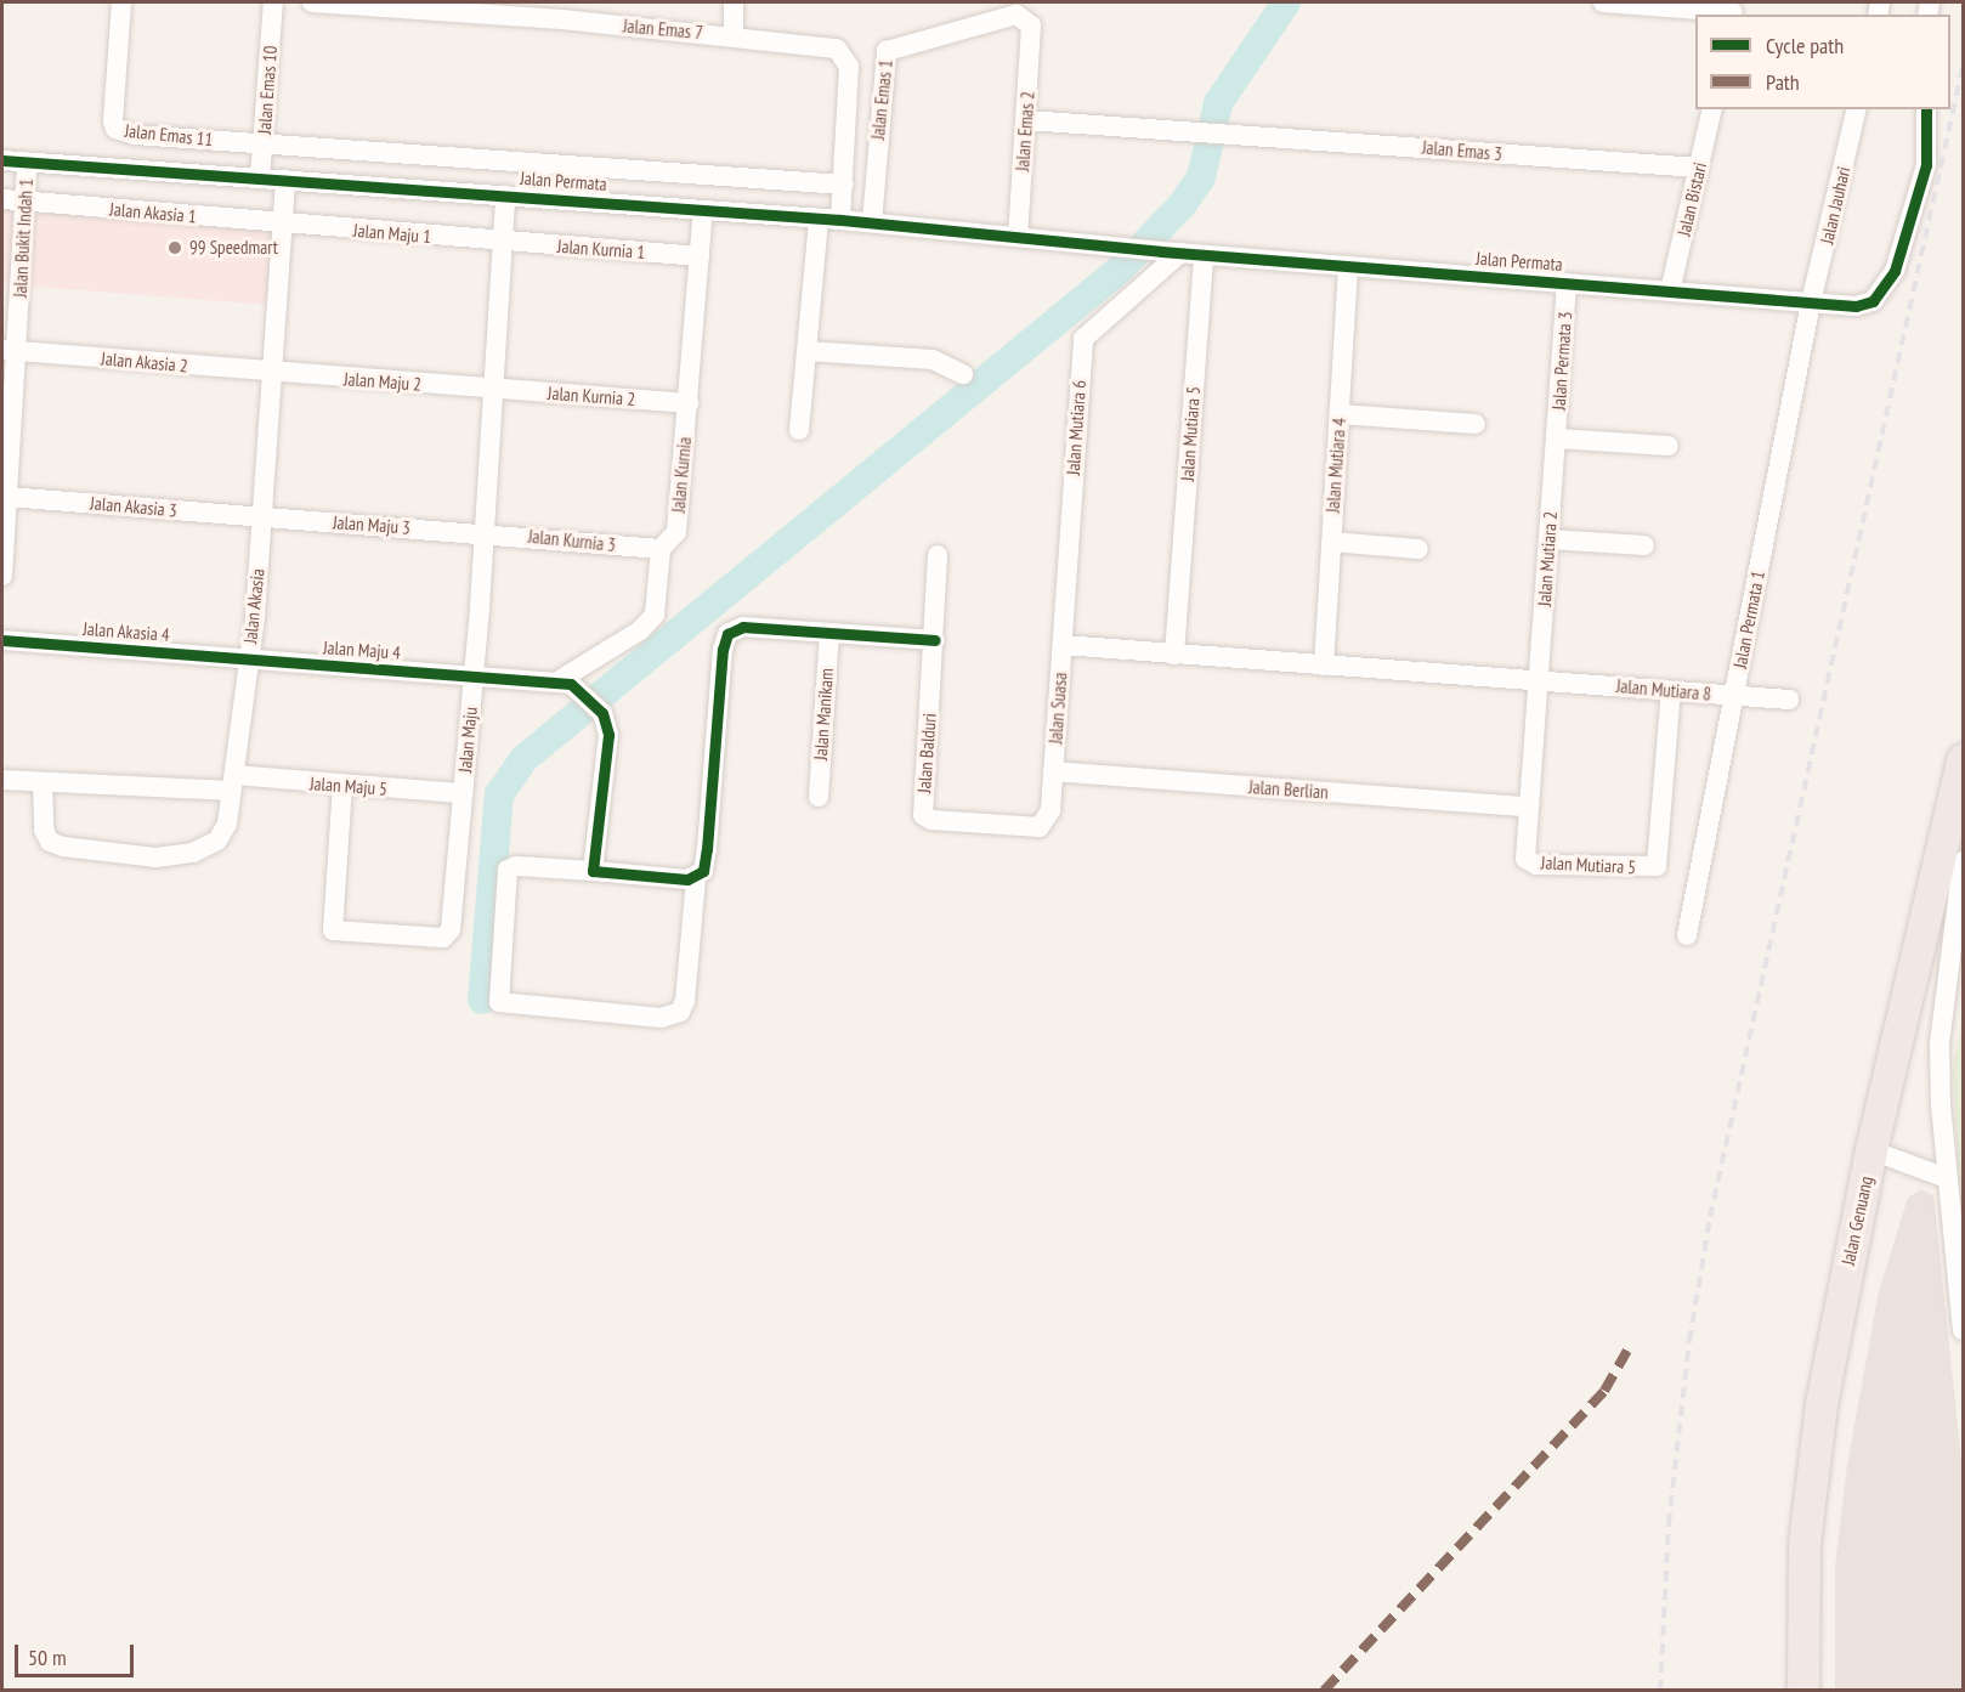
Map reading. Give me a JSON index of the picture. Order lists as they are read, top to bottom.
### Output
{
  "streets": {
    "highway": ["Jalan Genuang"],
    "street": [
      "Jalan Emas 7",
      "Jalan Emas 10",
      "Jalan Emas 1",
      "Jalan Emas 2",
      "Jalan Emas 11",
      "Jalan Emas 3",
      "Jalan Permata",
      "Jalan Bistari",
      "Jalan Jauhari",
      "Jalan Akasia 1",
      "Jalan Maju 1",
      "Jalan Bukit Indah 1",
      "Jalan Kurnia 1",
      "Jalan Permata 3",
      "Jalan Akasia 2",
      "Jalan Maju 2",
      "Jalan Kurnia 2",
      "Jalan Mutiara 6",
      "Jalan Mutiara 5",
      "Jalan Mutiara 4",
      "Jalan Kurnia",
      "Jalan Akasia 3",
      "Jalan Maju 3",
      "Jalan Kurnia 3",
      "Jalan Mutiara 2",
      "Jalan Akasia",
      "Jalan Permata 1",
      "Jalan Akasia 4",
      "Jalan Maju 4",
      "Jalan Mutiara 8",
      "Jalan Suasa",
      "Jalan Manikam",
      "Jalan Maju",
      "Jalan Balduri",
      "Jalan Maju 5",
      "Jalan Berlian"
    ]
  },
  "crossings": [
    ["Jalan Emas 7", "Jalan Permata"],
    ["Jalan Emas 10", "Jalan Emas 11"],
    ["Jalan Emas 10", "Jalan Permata"],
    ["Jalan Emas 1", "Jalan Emas 2"],
    ["Jalan Emas 1", "Jalan Permata"],
    ["Jalan Emas 2", "Jalan Emas 3"],
    ["Jalan Emas 2", "Jalan Permata"],
    ["Jalan Emas 3", "Jalan Bistari"],
    ["Jalan Permata", "Jalan Bistari"],
    ["Jalan Permata", "Jalan Jauhari"],
    ["Jalan Permata", "Jalan Bukit Indah 1"],
    ["Jalan Permata", "Jalan Permata 3"],
    ["Jalan Permata", "Jalan Mutiara 6"],
    ["Jalan Permata", "Jalan Mutiara 5"],
    ["Jalan Permata", "Jalan Mutiara 4"],
    ["Jalan Permata", "Jalan Kurnia"],
    ["Jalan Permata", "Jalan Akasia"],
    ["Jalan Permata", "Jalan Permata 1"],
    ["Jalan Permata", "Jalan Maju"],
    ["Jalan Jauhari", "Jalan Permata 1"],
    ["Jalan Akasia 1", "Jalan Maju 1"],
    ["Jalan Akasia 1", "Jalan Bukit Indah 1"],
    ["Jalan Akasia 1", "Jalan Akasia"],
    ["Jalan Maju 1", "Jalan Kurnia 1"],
    ["Jalan Maju 1", "Jalan Akasia"],
    ["Jalan Maju 1", "Jalan Maju"],
    ["Jalan Bukit Indah 1", "Jalan Akasia 2"],
    ["Jalan Bukit Indah 1", "Jalan Akasia 3"],
    ["Jalan Kurnia 1", "Jalan Kurnia"],
    ["Jalan Kurnia 1", "Jalan Maju"],
    ["Jalan Permata 3", "Jalan Mutiara 2"],
    ["Jalan Akasia 2", "Jalan Maju 2"],
    ["Jalan Akasia 2", "Jalan Akasia"],
    ["Jalan Maju 2", "Jalan Kurnia 2"],
    ["Jalan Maju 2", "Jalan Akasia"],
    ["Jalan Maju 2", "Jalan Maju"],
    ["Jalan Kurnia 2", "Jalan Kurnia"],
    ["Jalan Kurnia 2", "Jalan Maju"],
    ["Jalan Mutiara 6", "Jalan Suasa"],
    ["Jalan Mutiara 5", "Jalan Mutiara 2"],
    ["Jalan Mutiara 5", "Jalan Mutiara 8"],
    ["Jalan Mutiara 5", "Jalan Berlian"],
    ["Jalan Kurnia", "Jalan Kurnia 3"],
    ["Jalan Kurnia", "Jalan Maju 4"],
    ["Jalan Akasia 3", "Jalan Maju 3"],
    ["Jalan Akasia 3", "Jalan Akasia"],
    ["Jalan Maju 3", "Jalan Kurnia 3"],
    ["Jalan Maju 3", "Jalan Akasia"],
    ["Jalan Maju 3", "Jalan Maju"],
    ["Jalan Kurnia 3", "Jalan Maju"],
    ["Jalan Mutiara 2", "Jalan Mutiara 8"],
    ["Jalan Akasia", "Jalan Akasia 4"],
    ["Jalan Akasia", "Jalan Maju 4"],
    ["Jalan Akasia", "Jalan Maju 5"],
    ["Jalan Permata 1", "Jalan Mutiara 8"],
    ["Jalan Akasia 4", "Jalan Maju 4"],
    ["Jalan Maju 4", "Jalan Maju"],
    ["Jalan Suasa", "Jalan Balduri"],
    ["Jalan Suasa", "Jalan Berlian"],
    ["Jalan Maju", "Jalan Maju 5"],
    ["Jalan Balduri", "Jalan Berlian"]
  ],
  "places": ["99 Speedmart"],
  "legend": ["Cycle path", "Path"],
  "scale_bar": "50 m"
}
